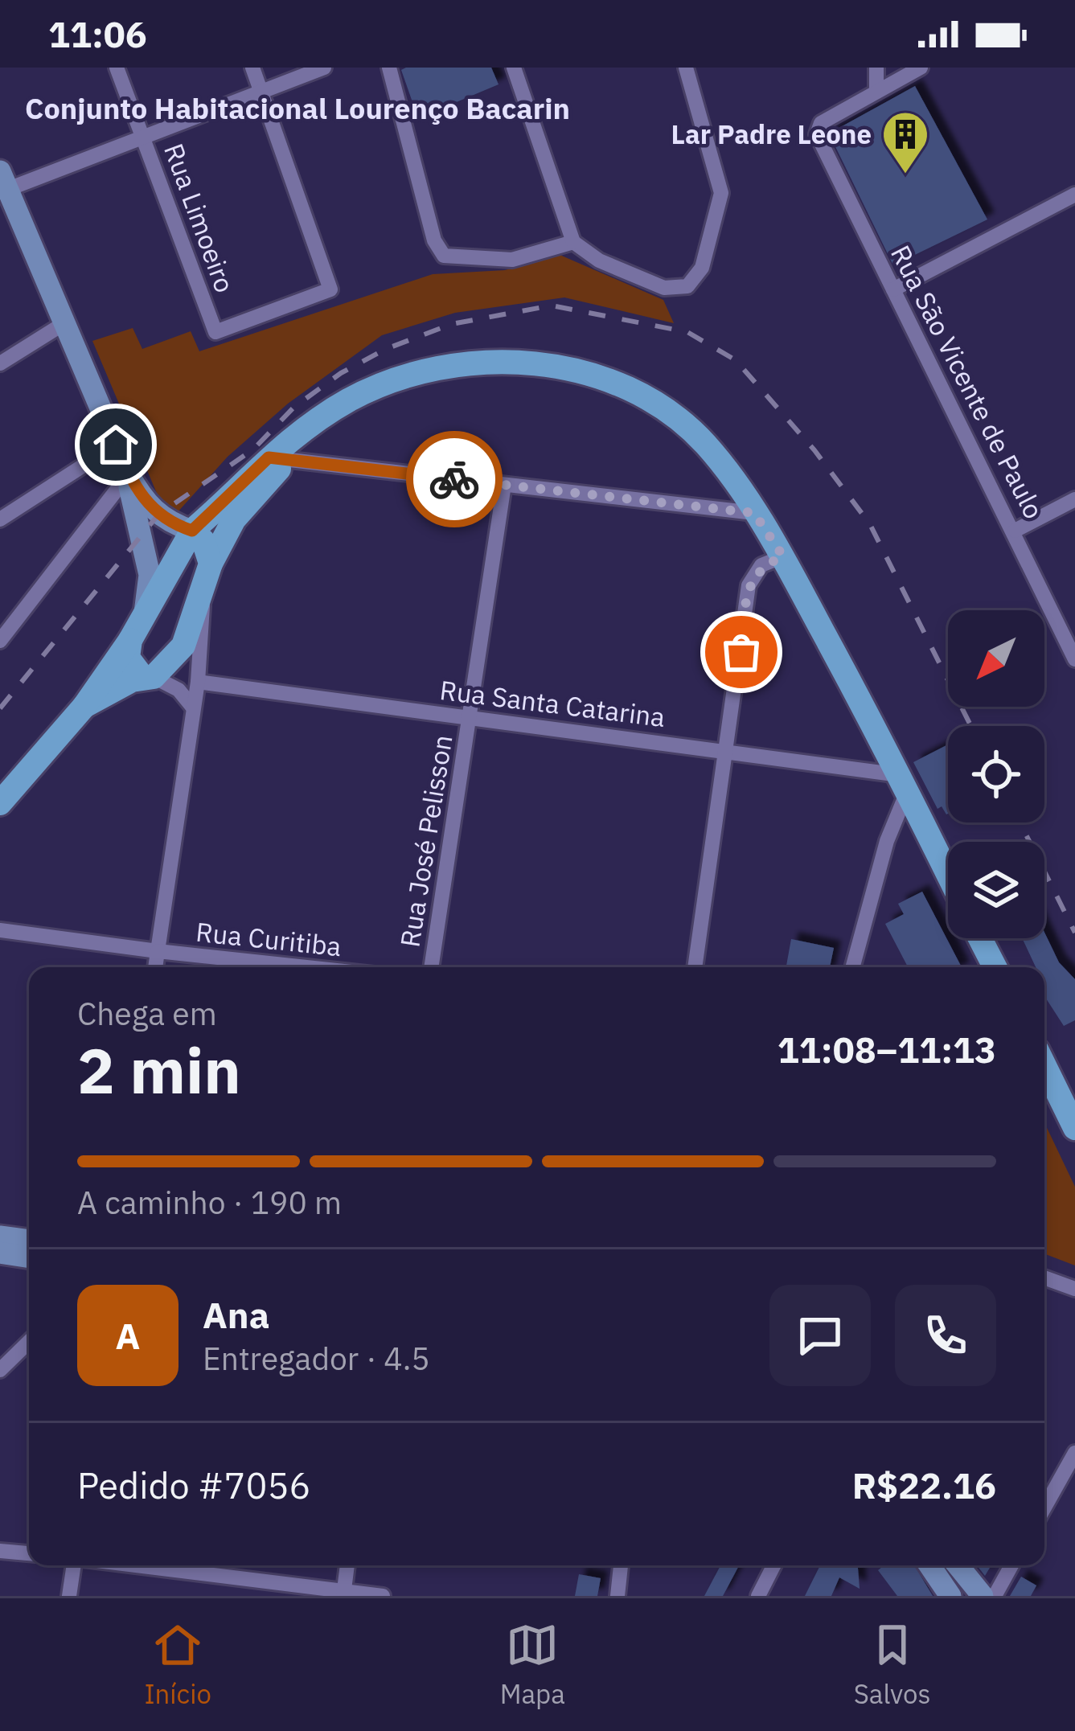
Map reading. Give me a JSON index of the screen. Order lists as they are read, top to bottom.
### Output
{
  "streets": {
    "street": [
      "Rua Limoeiro",
      "Rua São Vicente de Paulo",
      "Rua Santa Catarina",
      "Rua José Pelisson",
      "Rua Curitiba"
    ]
  },
  "crossings": [
    ["Rua Santa Catarina", "Rua José Pelisson"]
  ],
  "districts": ["Conjunto Habitacional Lourenço Bacarin"],
  "places": {
    "building": ["Lar Padre Leone"]
  },
  "north": "bottom left",
  "page": {
    "status": "11:06",
    "heading": ["2 min", "Chega em", "11:08–11:13"],
    "panel": [
      "Ana",
      "Entregador · 4.5",
      "Pedido #7056",
      "R$22.16"
    ],
    "bar": "A caminho · 190 m",
    "round": "A",
    "tabs": ["Início", "Mapa", "Salvos"]
  }
}
